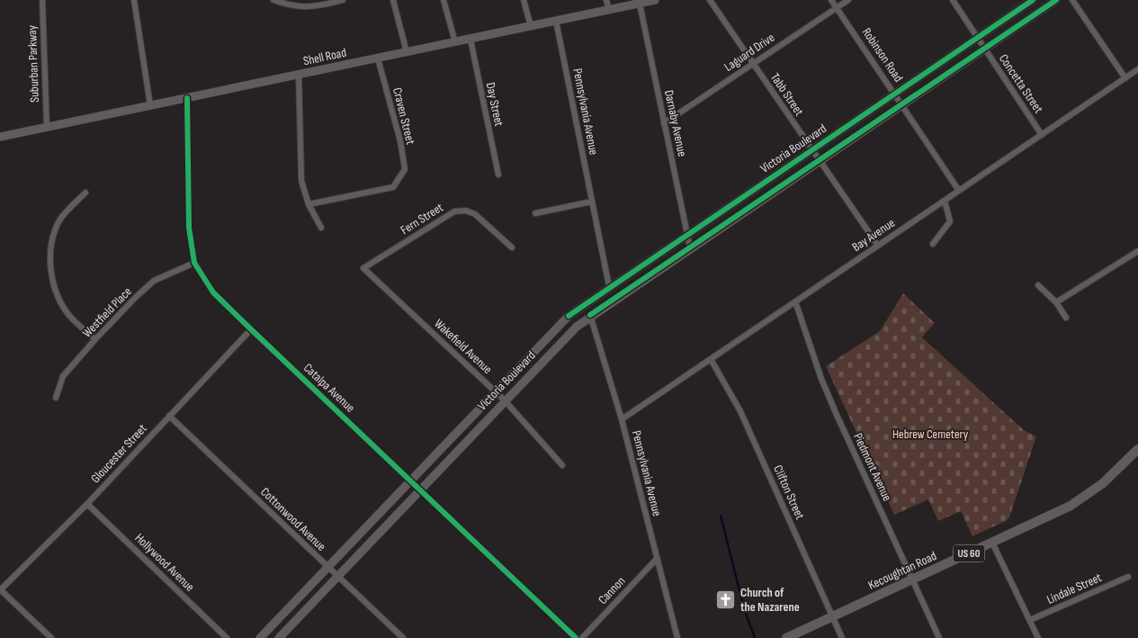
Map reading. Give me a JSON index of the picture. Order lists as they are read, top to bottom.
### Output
{
  "streets": {
    "main road": [
      "Shell Road",
      "Victoria Boulevard",
      "US 60",
      "Kecoughtan Road"
    ],
    "street": [
      "Laguard Drive",
      "Robinson Road",
      "Suburban Parkway",
      "Concetta Street",
      "Tabb Street",
      "Day Street",
      "Pennsylvania Avenue",
      "Craven Street",
      "Darnaby Avenue",
      "Fern Street",
      "Bay Avenue",
      "Westfield Place",
      "Wakefield Avenue",
      "Catalpa Avenue",
      "Gloucester Street",
      "Piedmont Avenue",
      "Clifton Street",
      "Cottonwood Avenue",
      "Hollywood Avenue",
      "Lindale Street",
      "Cannon"
    ]
  },
  "crossings": [
    ["Laguard Drive", "Robinson Road"],
    ["Laguard Drive", "Tabb Street"],
    ["Laguard Drive", "Darnaby Avenue"],
    ["Robinson Road", "Victoria Boulevard"],
    ["Robinson Road", "Bay Avenue"],
    ["Shell Road", "Suburban Parkway"],
    ["Shell Road", "Day Street"],
    ["Shell Road", "Pennsylvania Avenue"],
    ["Shell Road", "Craven Street"],
    ["Shell Road", "Darnaby Avenue"],
    ["Shell Road", "Catalpa Avenue"],
    ["Concetta Street", "Victoria Boulevard"],
    ["Concetta Street", "Bay Avenue"],
    ["Tabb Street", "Victoria Boulevard"],
    ["Tabb Street", "Bay Avenue"],
    ["Pennsylvania Avenue", "Victoria Boulevard"],
    ["Pennsylvania Avenue", "Bay Avenue"],
    ["Pennsylvania Avenue", "Cannon"],
    ["Darnaby Avenue", "Victoria Boulevard"],
    ["Victoria Boulevard", "Wakefield Avenue"],
    ["Victoria Boulevard", "Catalpa Avenue"],
    ["Victoria Boulevard", "Cottonwood Avenue"],
    ["Fern Street", "Wakefield Avenue"],
    ["Bay Avenue", "Piedmont Avenue"],
    ["Bay Avenue", "Clifton Street"],
    ["Westfield Place", "Catalpa Avenue"],
    ["Catalpa Avenue", "Gloucester Street"],
    ["Gloucester Street", "Cottonwood Avenue"],
    ["Gloucester Street", "Hollywood Avenue"],
    ["Piedmont Avenue", "Kecoughtan Road"],
    ["Clifton Street", "Kecoughtan Road"]
  ],
  "parks": ["Hebrew Cemetery"],
  "places": {
    "church": ["Church of the Nazarene"]
  }
}
